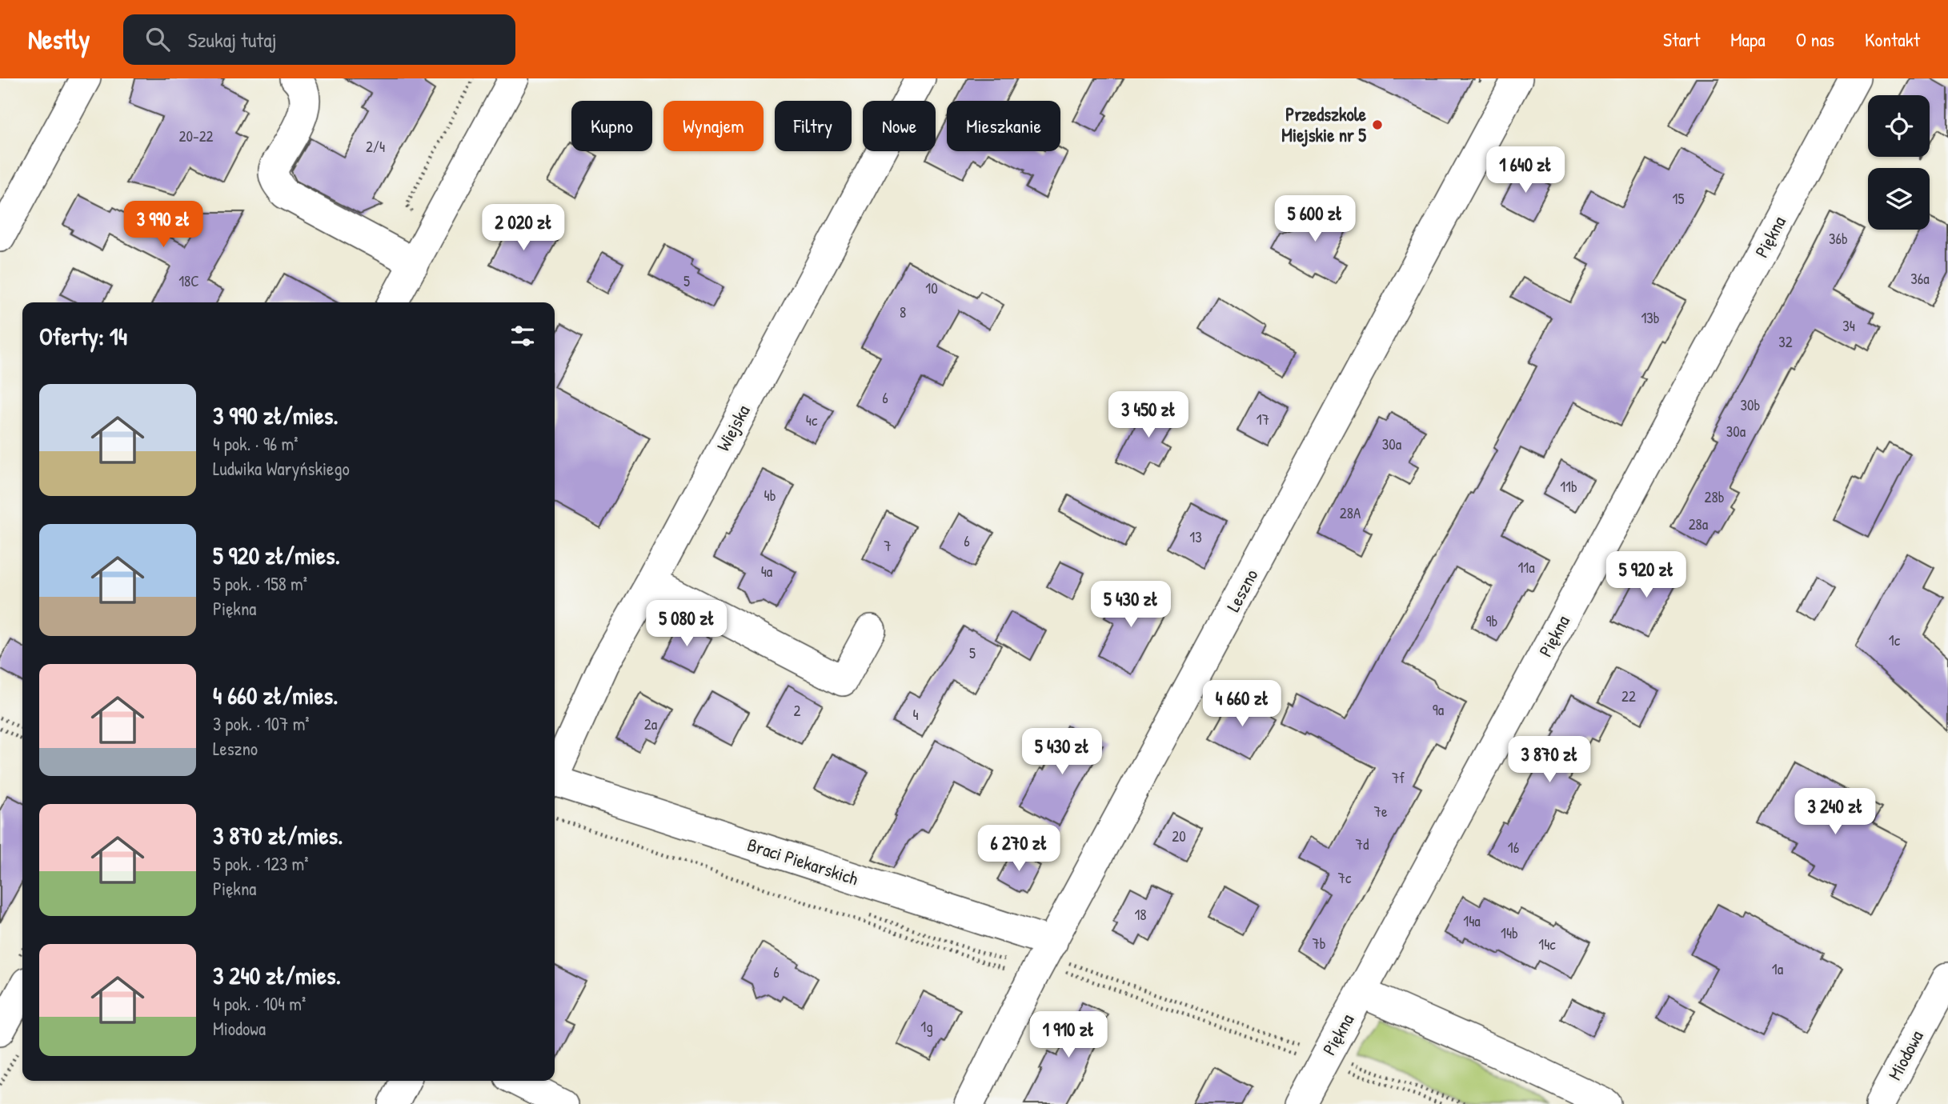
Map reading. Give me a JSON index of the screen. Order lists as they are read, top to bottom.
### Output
{
  "streets": {
    "street": [
      "Piękna",
      "Wiejska",
      "Leszno",
      "Braci Piekarskich",
      "Miodowa"
    ]
  },
  "crossings": [
    ["Leszno", "Braci Piekarskich"]
  ],
  "places": ["Przedszkole Miejskie nr 5"],
  "house_numbers": [
    "20-22",
    "2/4",
    "15",
    "36b",
    "36a",
    "18C",
    "5",
    "10",
    "8",
    "13b",
    "34",
    "32",
    "6",
    "30b",
    "17",
    "4c",
    "30a",
    "30a",
    "11b",
    "4b",
    "28b",
    "28A",
    "28a",
    "13",
    "6",
    "7",
    "11a",
    "4a",
    "9b",
    "1c",
    "5",
    "22",
    "9a",
    "2",
    "4",
    "2a",
    "7f",
    "7e",
    "20",
    "7d",
    "16",
    "7c",
    "18",
    "14a",
    "14b",
    "7b",
    "14c",
    "1a",
    "6",
    "1g"
  ],
  "page": {
    "header": "Nestly",
    "search": "Szukaj tutaj",
    "nav": [
      "Start",
      "Mapa",
      "O nas",
      "Kontakt"
    ],
    "chip": [
      "Kupno",
      "Wynajem",
      "Filtry",
      "Nowe",
      "Mieszkanie"
    ],
    "price": [
      "1 640 zł",
      "5 600 zł",
      "3 990 zł",
      "2 020 zł",
      "3 450 zł",
      "5 920 zł",
      "5 430 zł",
      "5 080 zł",
      "4 660 zł",
      "5 430 zł",
      "3 870 zł",
      "3 240 zł",
      "6 270 zł",
      "1 910 zł"
    ],
    "heading": "Oferty: 14",
    "list": [
      {
        "name": "3 990 zł/mies.",
        "note": "4 pok. · 96 m² · Ludwika Waryńskiego"
      },
      {
        "name": "5 920 zł/mies.",
        "note": "5 pok. · 158 m² · Piękna"
      },
      {
        "name": "4 660 zł/mies.",
        "note": "3 pok. · 107 m² · Leszno"
      },
      {
        "name": "3 870 zł/mies.",
        "note": "5 pok. · 123 m² · Piękna"
      },
      {
        "name": "3 240 zł/mies.",
        "note": "4 pok. · 104 m² · Miodowa"
      }
    ]
  }
}
